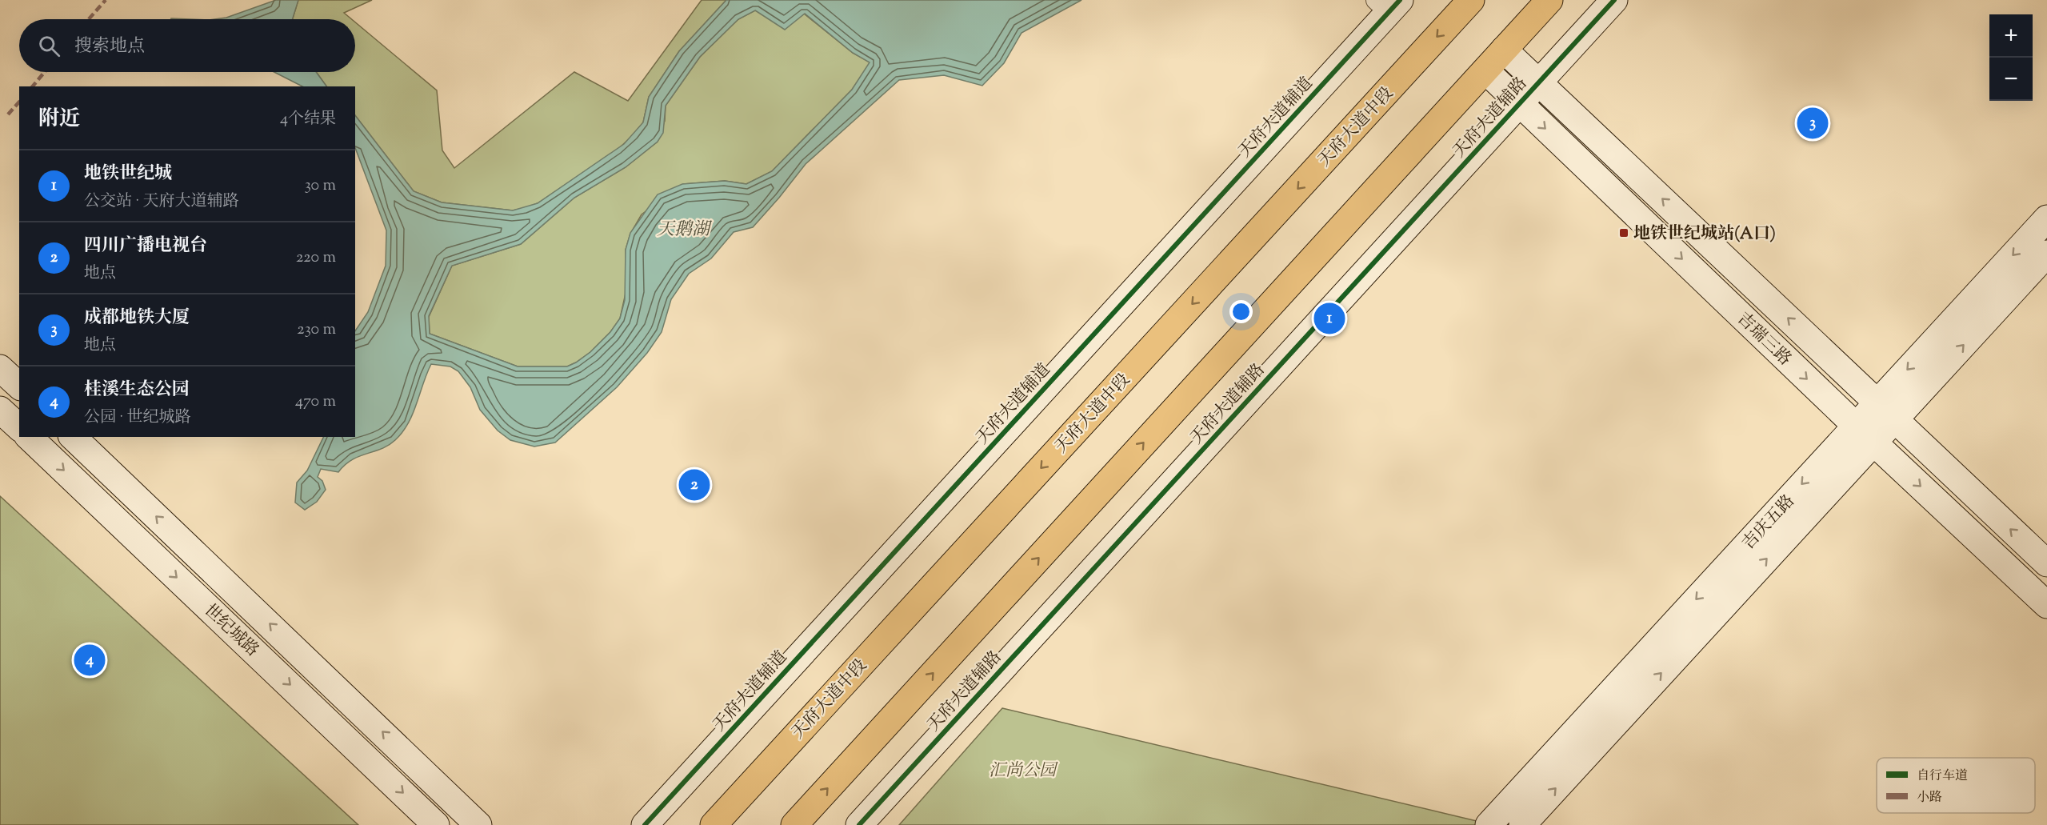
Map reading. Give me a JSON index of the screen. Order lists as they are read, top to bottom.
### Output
{
  "streets": {
    "main road": ["天府大道中段"],
    "street": [
      "天府大道辅道",
      "天府大道辅路",
      "吉瑞三路",
      "吉庆五路",
      "世纪城路"
    ]
  },
  "crossings": [
    ["天府大道辅路", "吉瑞三路"],
    ["吉瑞三路", "吉庆五路"]
  ],
  "water": ["天鹅湖"],
  "parks": ["汇尚公园"],
  "places": {
    "transit": ["地铁世纪城站(A口)"]
  },
  "legend": ["自行车道", "小路"],
  "page": {
    "map_buttons": ["+", "−"],
    "search": "搜索地点",
    "heading": ["附近", "4个结果"],
    "pins": [
      "3",
      "1",
      "2",
      "4"
    ],
    "list": [
      {
        "mark": "1",
        "name": "地铁世纪城",
        "note": "公交站 · 天府大道辅路",
        "value": "30 m"
      },
      {
        "mark": "2",
        "name": "四川广播电视台",
        "note": "地点",
        "value": "220 m"
      },
      {
        "mark": "3",
        "name": "成都地铁大厦",
        "note": "地点",
        "value": "230 m"
      },
      {
        "mark": "4",
        "name": "桂溪生态公园",
        "note": "公园 · 世纪城路",
        "value": "470 m"
      }
    ]
  }
}
